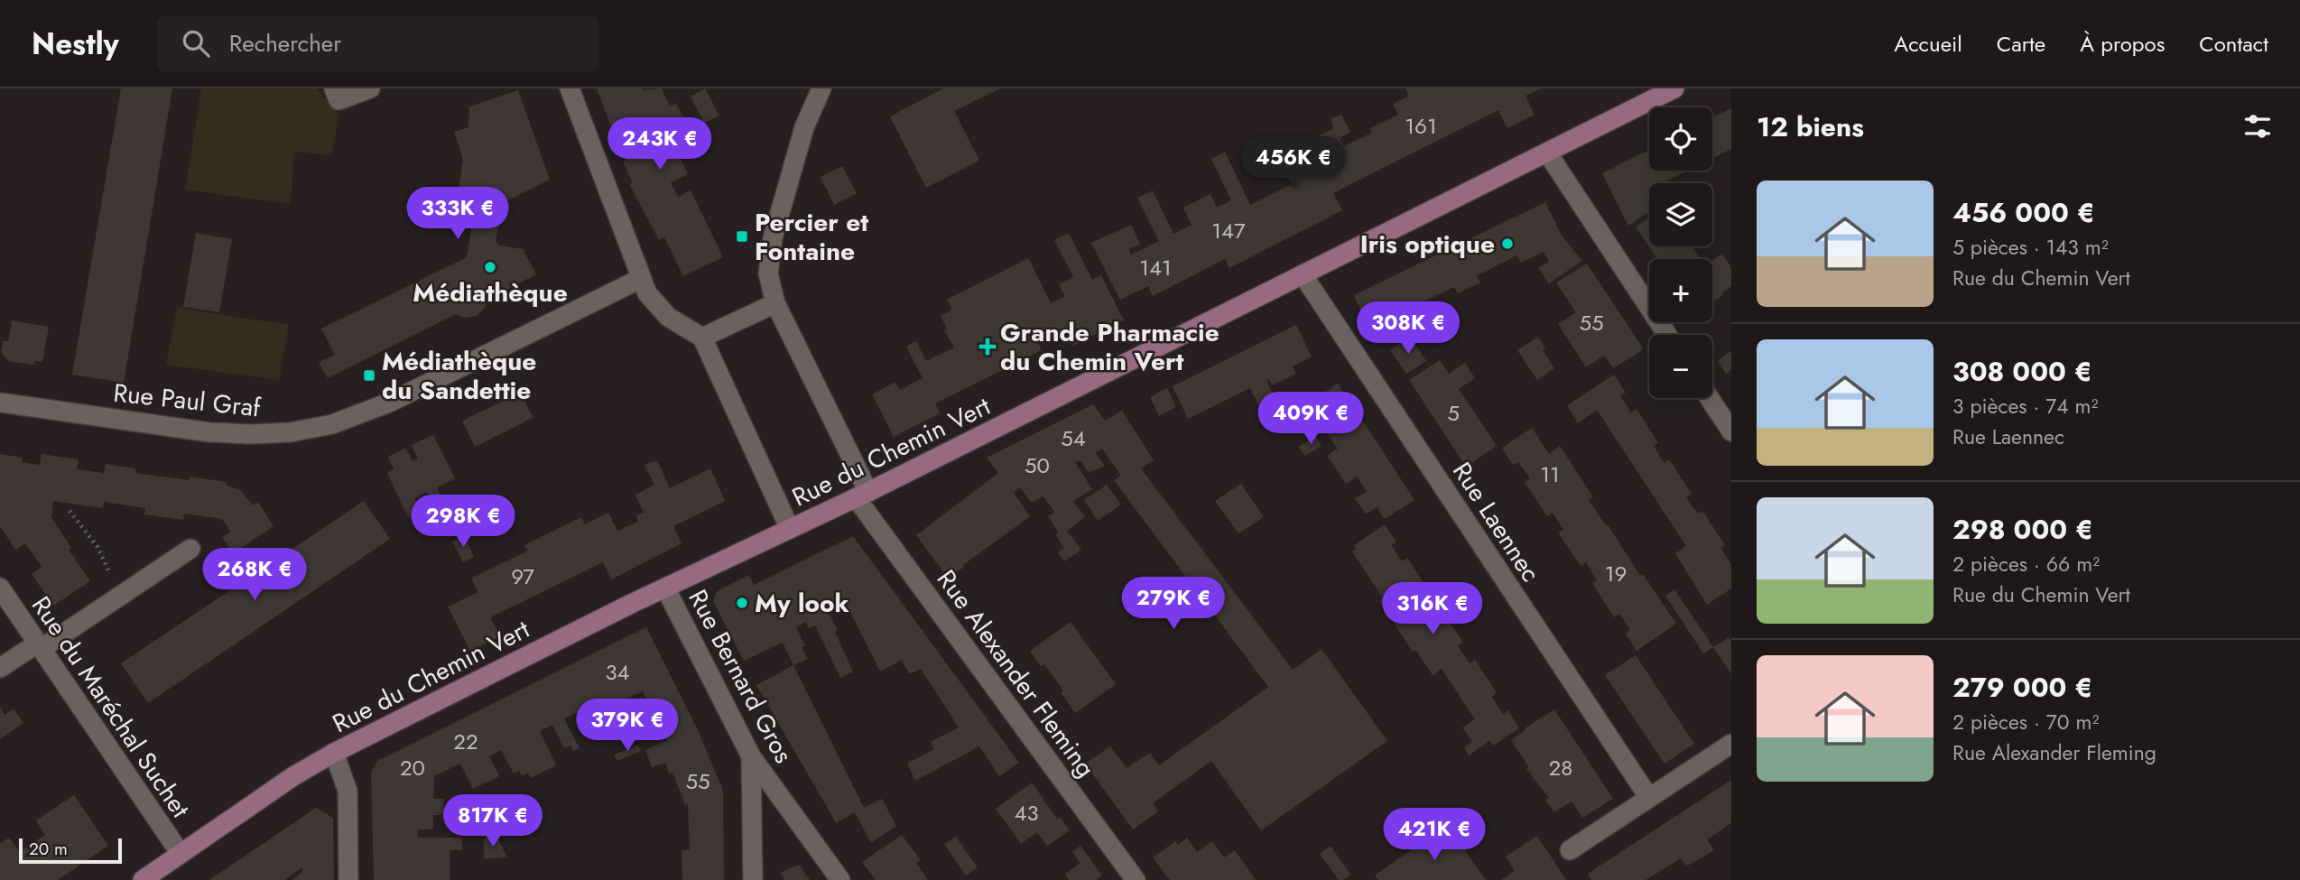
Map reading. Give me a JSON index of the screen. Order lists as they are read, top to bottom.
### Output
{
  "streets": {
    "street": [
      "Rue Paul Graf",
      "Rue du Chemin Vert",
      "Rue Laennec",
      "Rue Alexander Fleming",
      "Rue Bernard Gros",
      "Rue du Maréchal Suchet"
    ]
  },
  "crossings": [
    ["Rue du Chemin Vert", "Rue Laennec"],
    ["Rue du Chemin Vert", "Rue Alexander Fleming"],
    ["Rue du Chemin Vert", "Rue Bernard Gros"],
    ["Rue du Chemin Vert", "Rue du Maréchal Suchet"]
  ],
  "places": {
    "transit": ["Percier et Fontaine", "Médiathèque du Sandettie"],
    "other": ["Iris optique", "Médiathèque", "My look"],
    "health": ["Grande Pharmacie du Chemin Vert"]
  },
  "house_numbers": [
    "161",
    "147",
    "141",
    "55",
    "5",
    "54",
    "50",
    "11",
    "19",
    "97",
    "34",
    "22",
    "20",
    "28",
    "55",
    "43"
  ],
  "scale_bar": "20 m",
  "page": {
    "header": "Nestly",
    "search": "Rechercher",
    "nav": [
      "Accueil",
      "Carte",
      "À propos",
      "Contact"
    ],
    "heading": "12 biens",
    "map_buttons": ["+", "−"],
    "price": [
      "243K €",
      "456K €",
      "333K €",
      "308K €",
      "409K €",
      "298K €",
      "268K €",
      "279K €",
      "316K €",
      "379K €",
      "817K €",
      "421K €"
    ],
    "list": [
      {
        "name": "456 000 €",
        "note": "5 pièces · 143 m² · Rue du Chemin Vert"
      },
      {
        "name": "308 000 €",
        "note": "3 pièces · 74 m² · Rue Laennec"
      },
      {
        "name": "298 000 €",
        "note": "2 pièces · 66 m² · Rue du Chemin Vert"
      },
      {
        "name": "279 000 €",
        "note": "2 pièces · 70 m² · Rue Alexander Fleming"
      }
    ],
    "scale": "20 m"
  }
}
